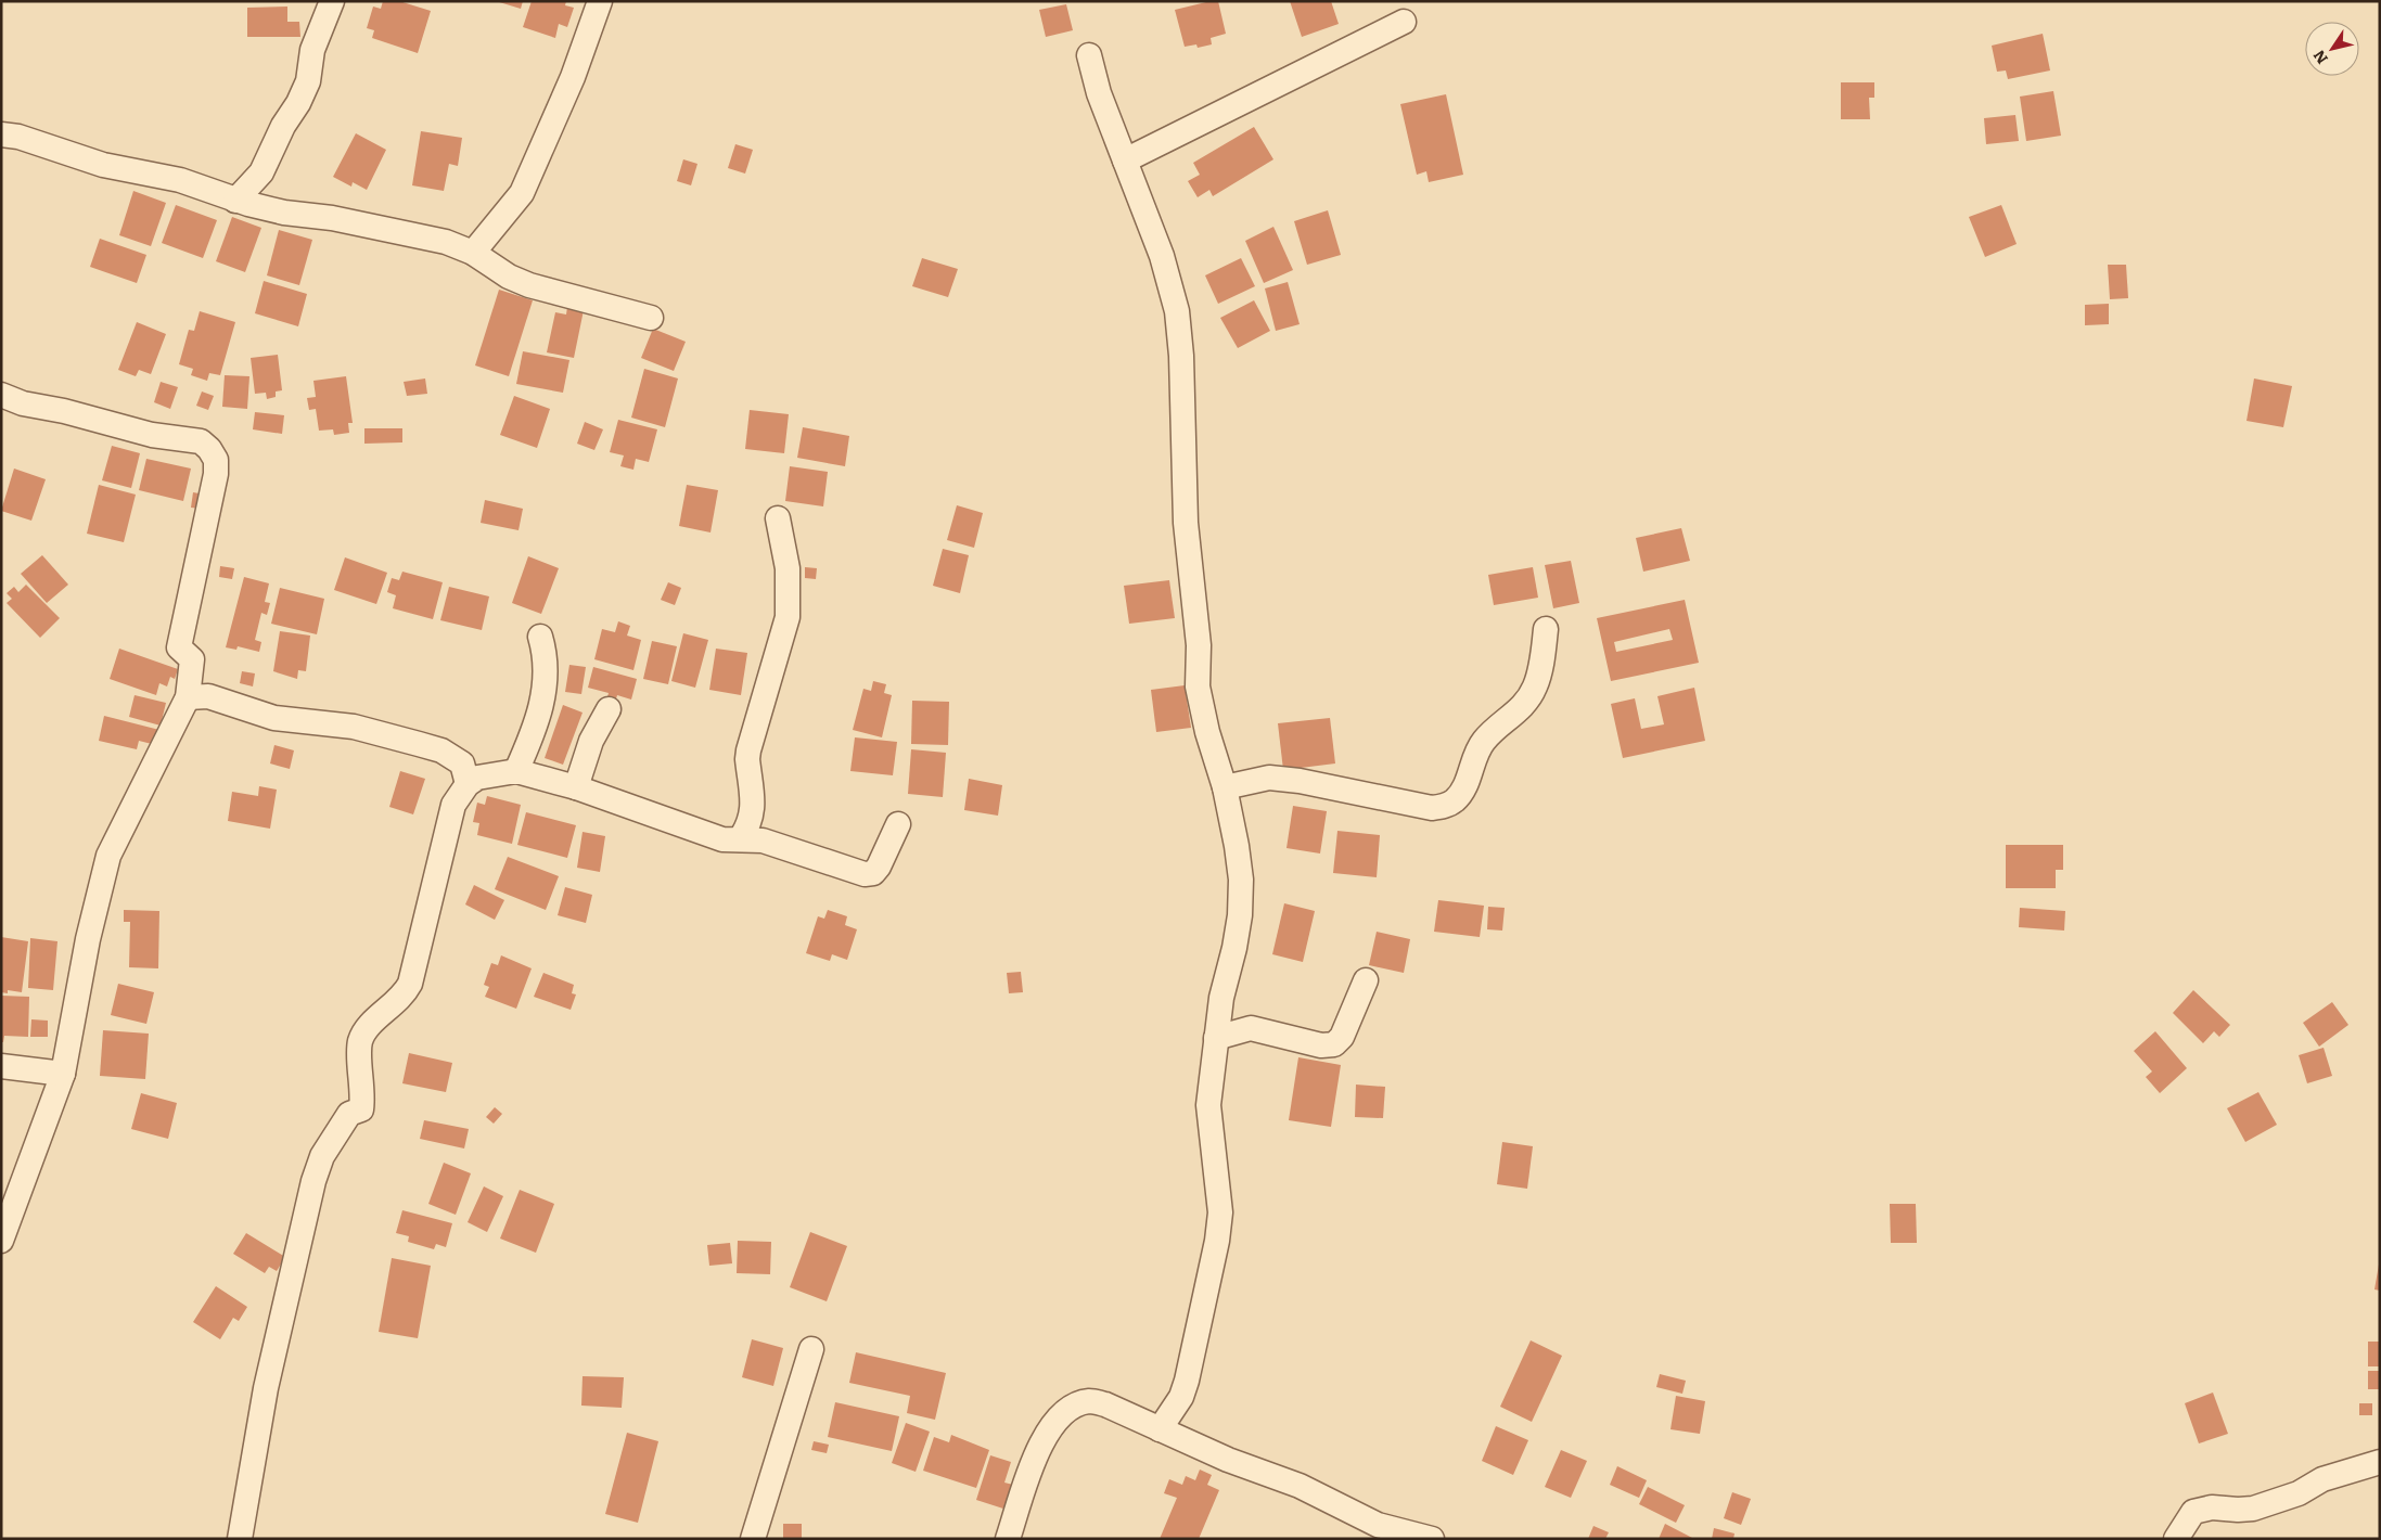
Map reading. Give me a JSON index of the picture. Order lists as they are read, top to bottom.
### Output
{
  "north": "bottom left"
}
